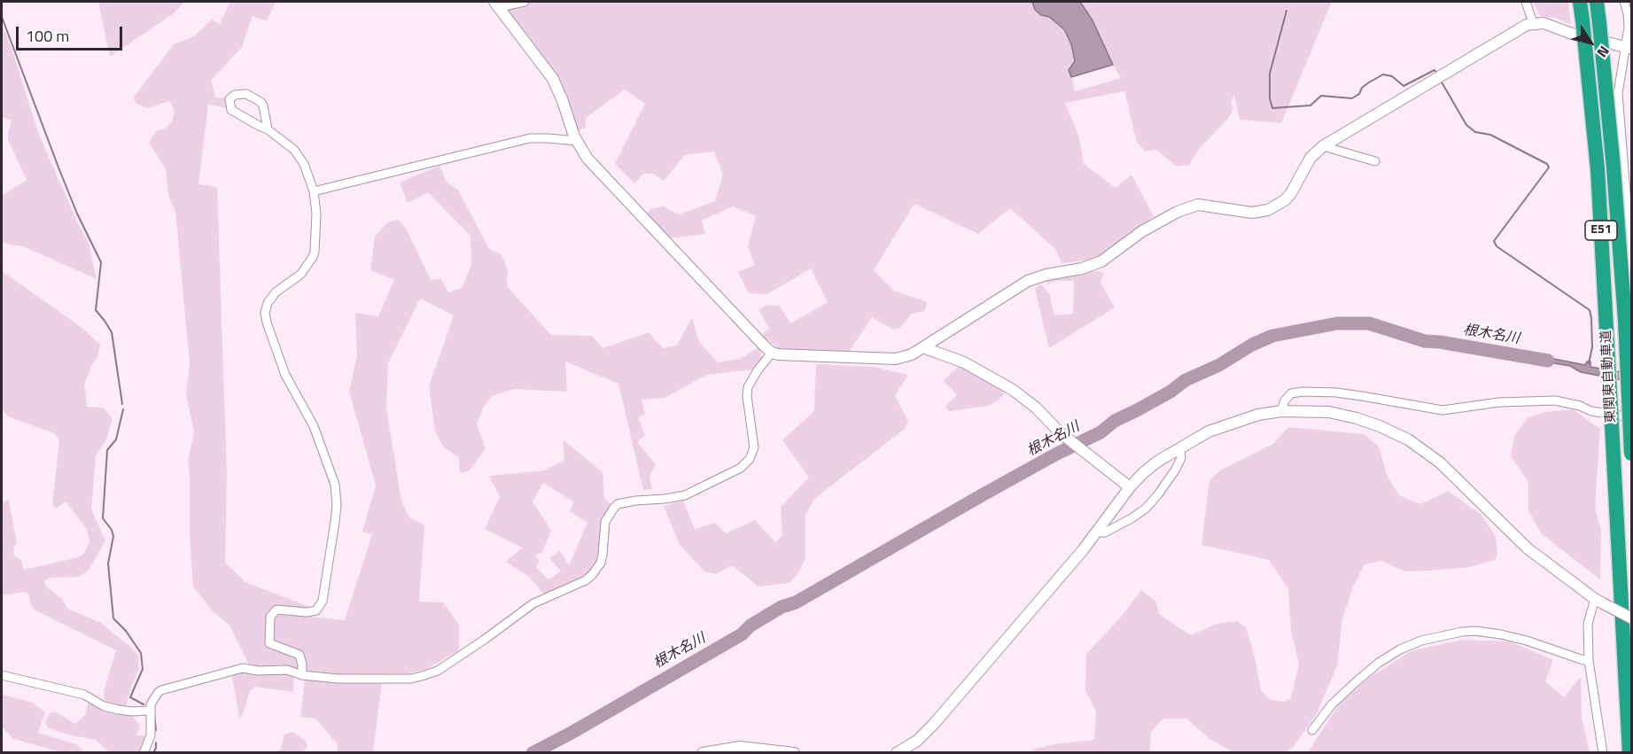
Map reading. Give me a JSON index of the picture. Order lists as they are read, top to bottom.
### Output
{
  "streets": {
    "highway": ["E51", "東関東自動車道"]
  },
  "water": ["根木名川"],
  "scale_bar": "100 m",
  "north": "bottom right"
}
